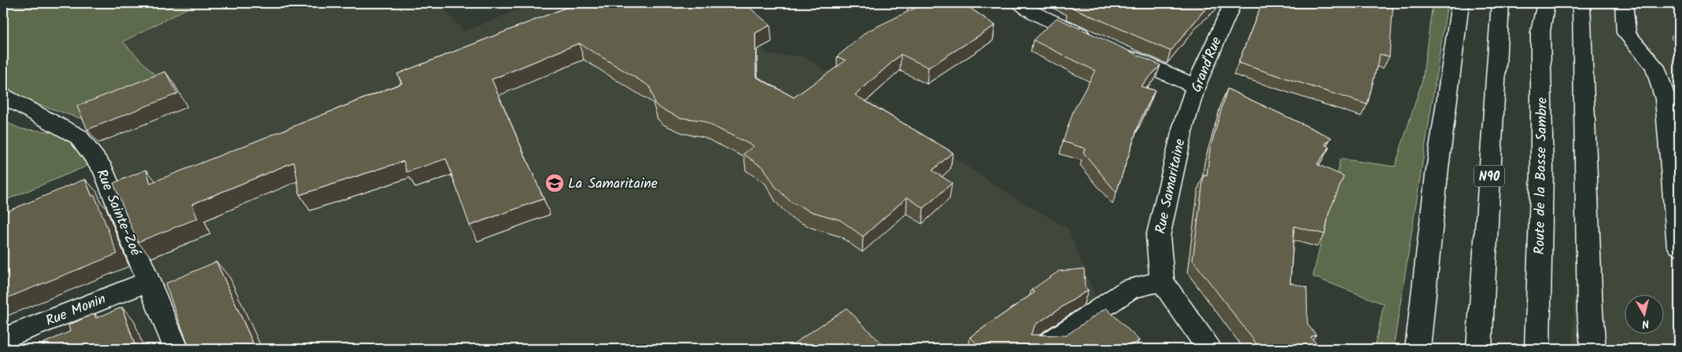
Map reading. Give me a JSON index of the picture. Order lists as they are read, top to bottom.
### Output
{
  "streets": {
    "main road": [
      "Grand'Rue",
      "N90",
      "Route de la Basse Sambre",
      "Rue Samaritaine",
      "Rue Sainte-Zoé",
      "Rue Monin"
    ]
  },
  "crossings": [
    ["Grand'Rue", "Rue Samaritaine"],
    ["Rue Sainte-Zoé", "Rue Monin"]
  ],
  "places": {
    "school or university": ["La Samaritaine"]
  },
  "north": "bottom"
}
